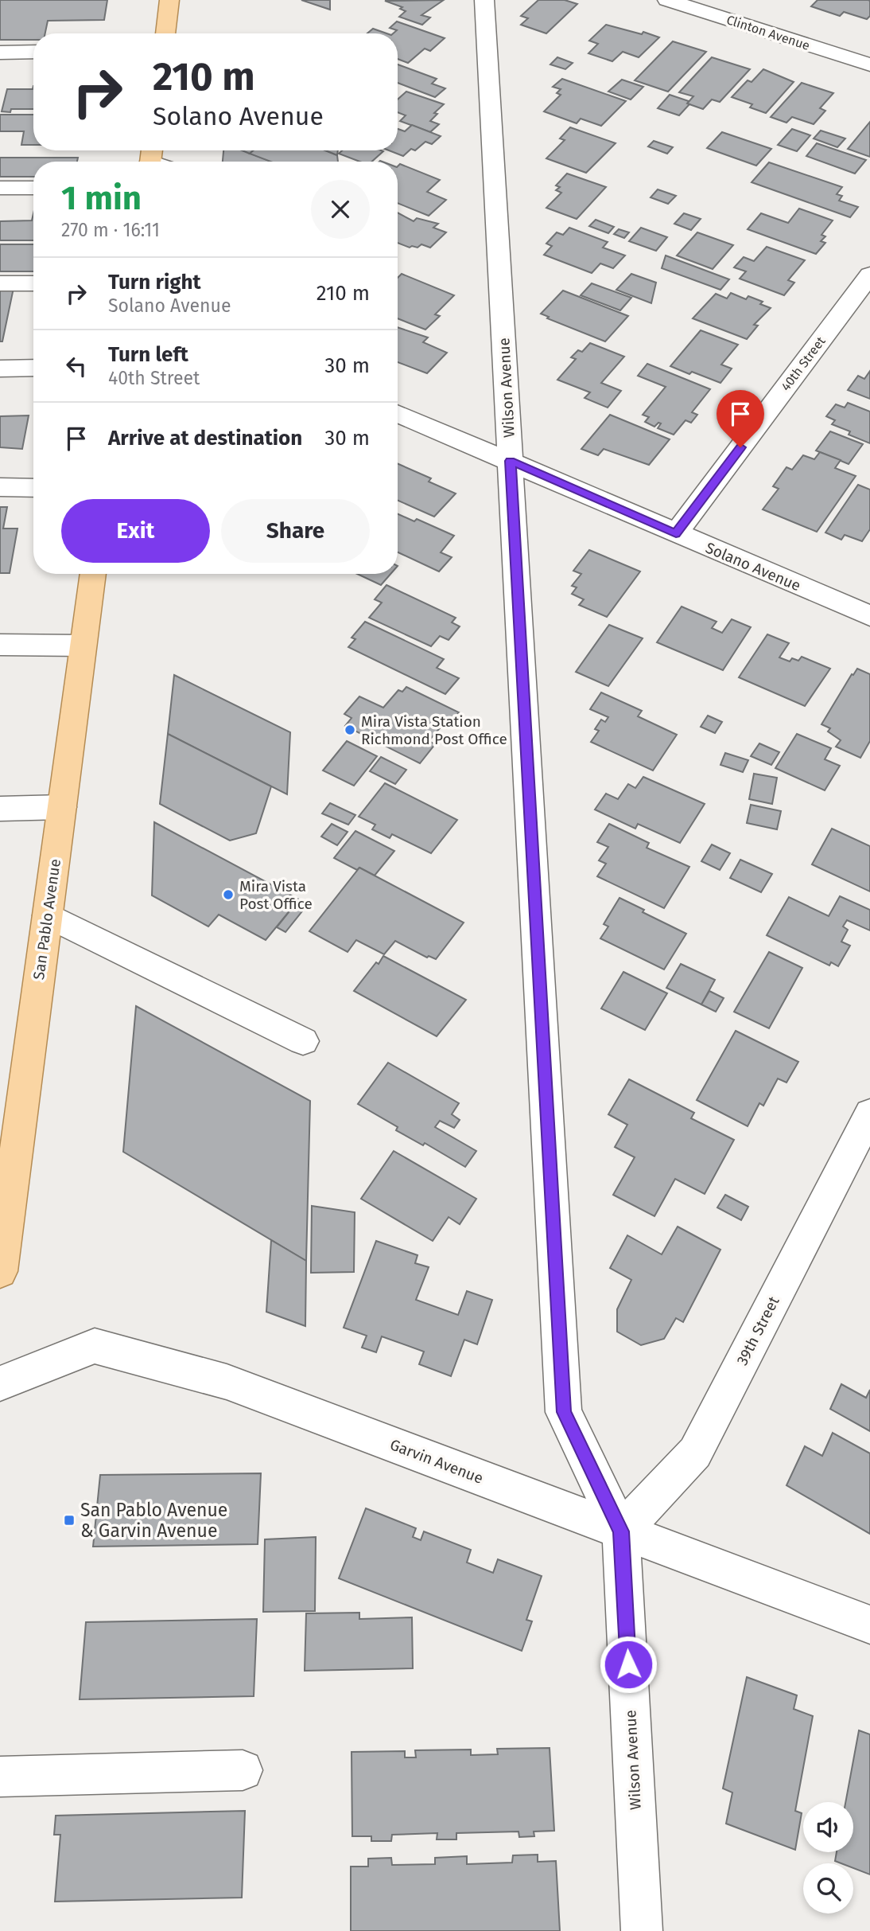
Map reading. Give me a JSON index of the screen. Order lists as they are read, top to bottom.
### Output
{
  "streets": {
    "main road": ["San Pablo Avenue"],
    "street": [
      "Clinton Avenue",
      "40th Street",
      "Wilson Avenue",
      "Solano Avenue",
      "39th Street",
      "Garvin Avenue"
    ]
  },
  "crossings": [
    ["40th Street", "Solano Avenue"],
    ["Wilson Avenue", "Solano Avenue"],
    ["Wilson Avenue", "39th Street"],
    ["Wilson Avenue", "Garvin Avenue"],
    ["39th Street", "Garvin Avenue"]
  ],
  "places": {
    "other": ["Mira Vista Station Richmond Post Office", "Mira Vista Post Office"],
    "transit": ["San Pablo Avenue & Garvin Avenue"]
  },
  "page": {
    "turn": ["210 m", "Solano Avenue"],
    "heading": ["1 min", "270 m · 16:11"],
    "list": [
      {
        "name": "Turn right",
        "note": "Solano Avenue",
        "value": "210 m"
      },
      {
        "name": "Turn left",
        "note": "40th Street",
        "value": "30 m"
      },
      {
        "name": "Arrive at destination",
        "value": "30 m"
      }
    ],
    "buttons": ["Exit", "Share"]
  }
}
